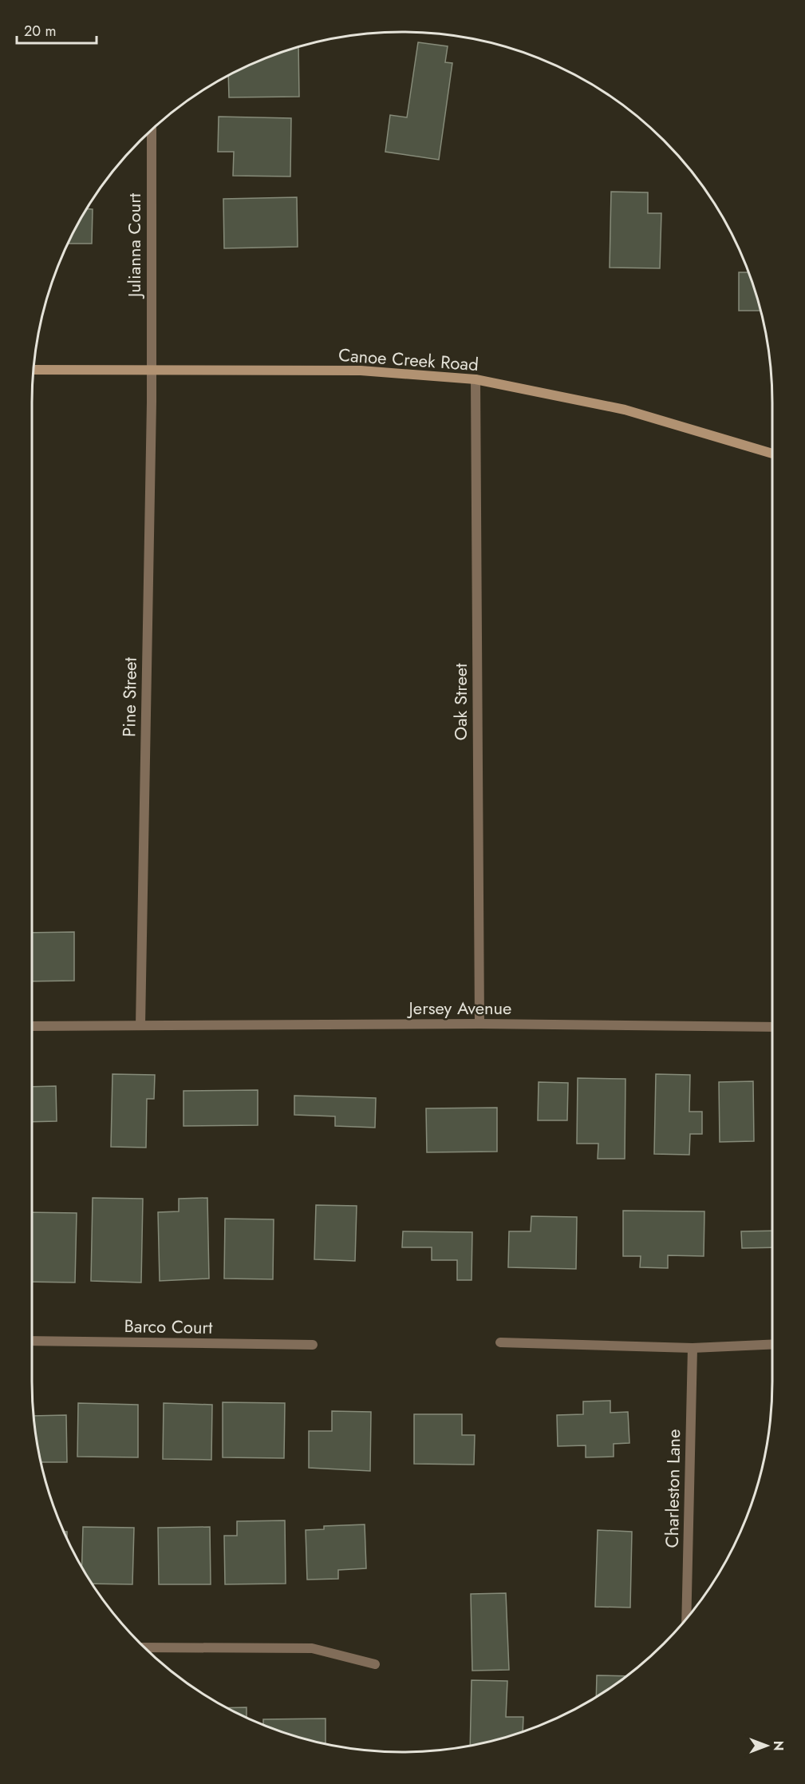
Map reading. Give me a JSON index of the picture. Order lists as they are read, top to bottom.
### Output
{
  "streets": {
    "main road": ["Canoe Creek Road"],
    "street": [
      "Julianna Court",
      "Pine Street",
      "Oak Street",
      "Jersey Avenue",
      "Barco Court",
      "Charleston Lane"
    ]
  },
  "crossings": [
    ["Julianna Court", "Canoe Creek Road"],
    ["Julianna Court", "Pine Street"],
    ["Canoe Creek Road", "Pine Street"],
    ["Canoe Creek Road", "Oak Street"],
    ["Pine Street", "Jersey Avenue"],
    ["Oak Street", "Jersey Avenue"]
  ],
  "scale_bar": "20 m",
  "north": "right"
}
